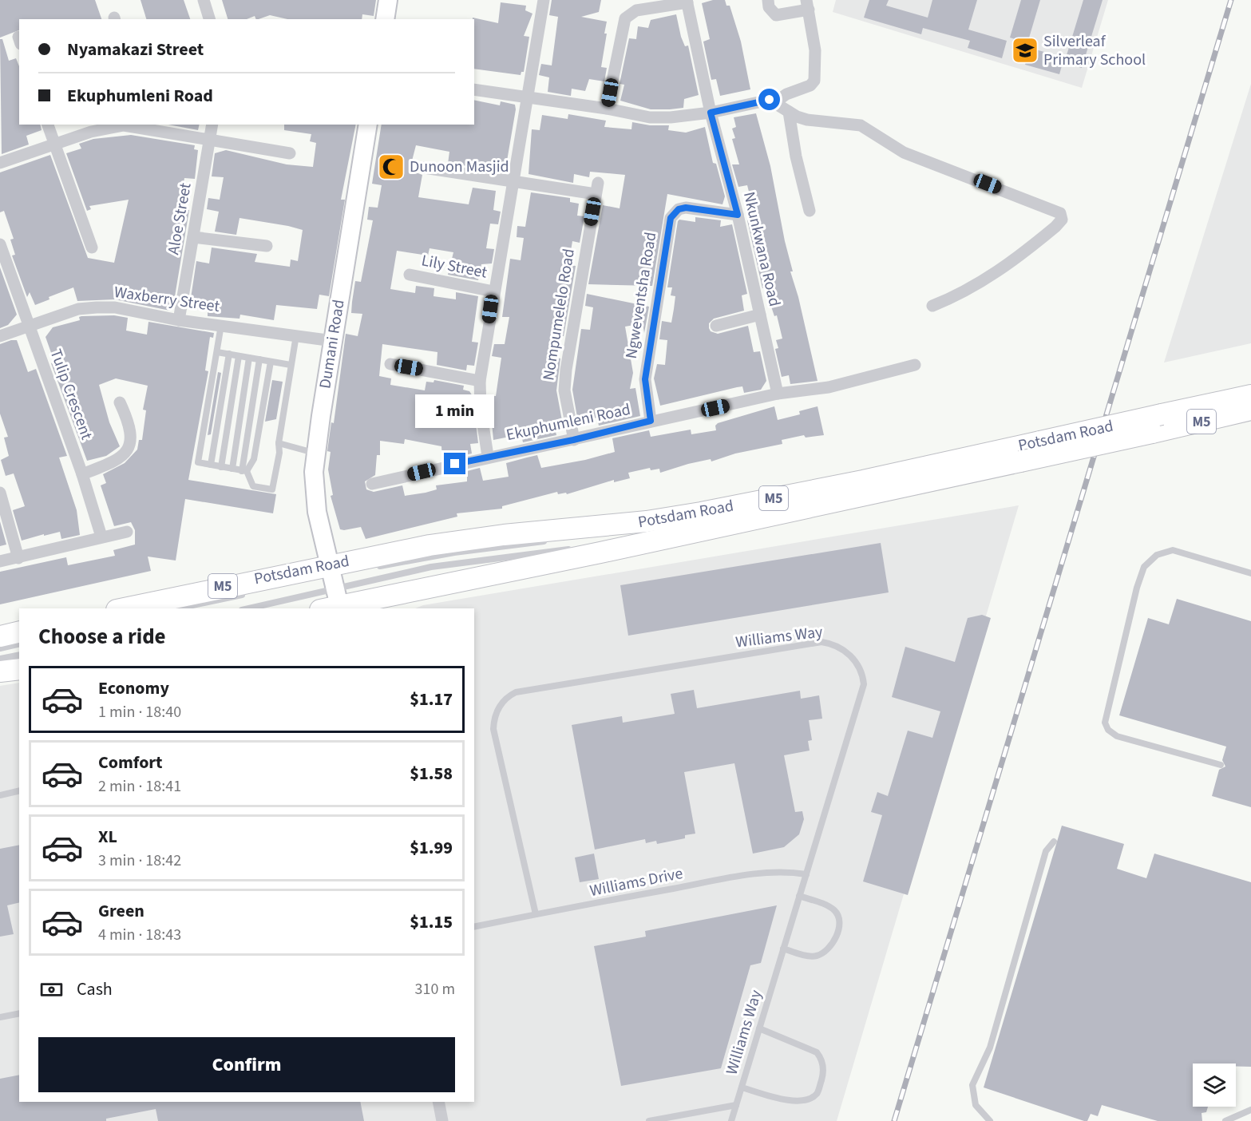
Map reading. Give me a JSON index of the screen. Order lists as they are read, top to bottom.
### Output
{
  "streets": {
    "main road": ["M5", "Potsdam Road"],
    "street": [
      "Aloe Street",
      "Nkunkwana Road",
      "Lily Street",
      "Ngweventsha Road",
      "Waxberry Street",
      "Nompumelelo Road",
      "Dumani Road",
      "Tulip Crescent",
      "Ekuphumleni Road"
    ],
    "lane": ["Williams Way", "Williams Drive"]
  },
  "crossings": [
    ["Aloe Street", "Waxberry Street"],
    ["Nkunkwana Road", "Ngweventsha Road"],
    ["Nkunkwana Road", "Ekuphumleni Road"],
    ["Ngweventsha Road", "Ekuphumleni Road"],
    ["Waxberry Street", "Dumani Road"],
    ["Waxberry Street", "Tulip Crescent"],
    ["Nompumelelo Road", "Ekuphumleni Road"],
    ["Dumani Road", "Potsdam Road"],
    ["Williams Way", "Williams Drive"]
  ],
  "places": {
    "school or university": ["Silverleaf Primary School"],
    "mosque": ["Dunoon Masjid"]
  },
  "page": {
    "banner": ["Nyamakazi Street", "Ekuphumleni Road"],
    "bubble": "1 min",
    "heading": "Choose a ride",
    "list": [
      {
        "name": "Economy",
        "note": "1 min · 18:40",
        "value": "$1.17"
      },
      {
        "name": "Comfort",
        "note": "2 min · 18:41",
        "value": "$1.58"
      },
      {
        "name": "XL",
        "note": "3 min · 18:42",
        "value": "$1.99"
      },
      {
        "name": "Green",
        "note": "4 min · 18:43",
        "value": "$1.15"
      }
    ],
    "pay": ["Cash", "310 m"],
    "buttons": "Confirm"
  }
}
